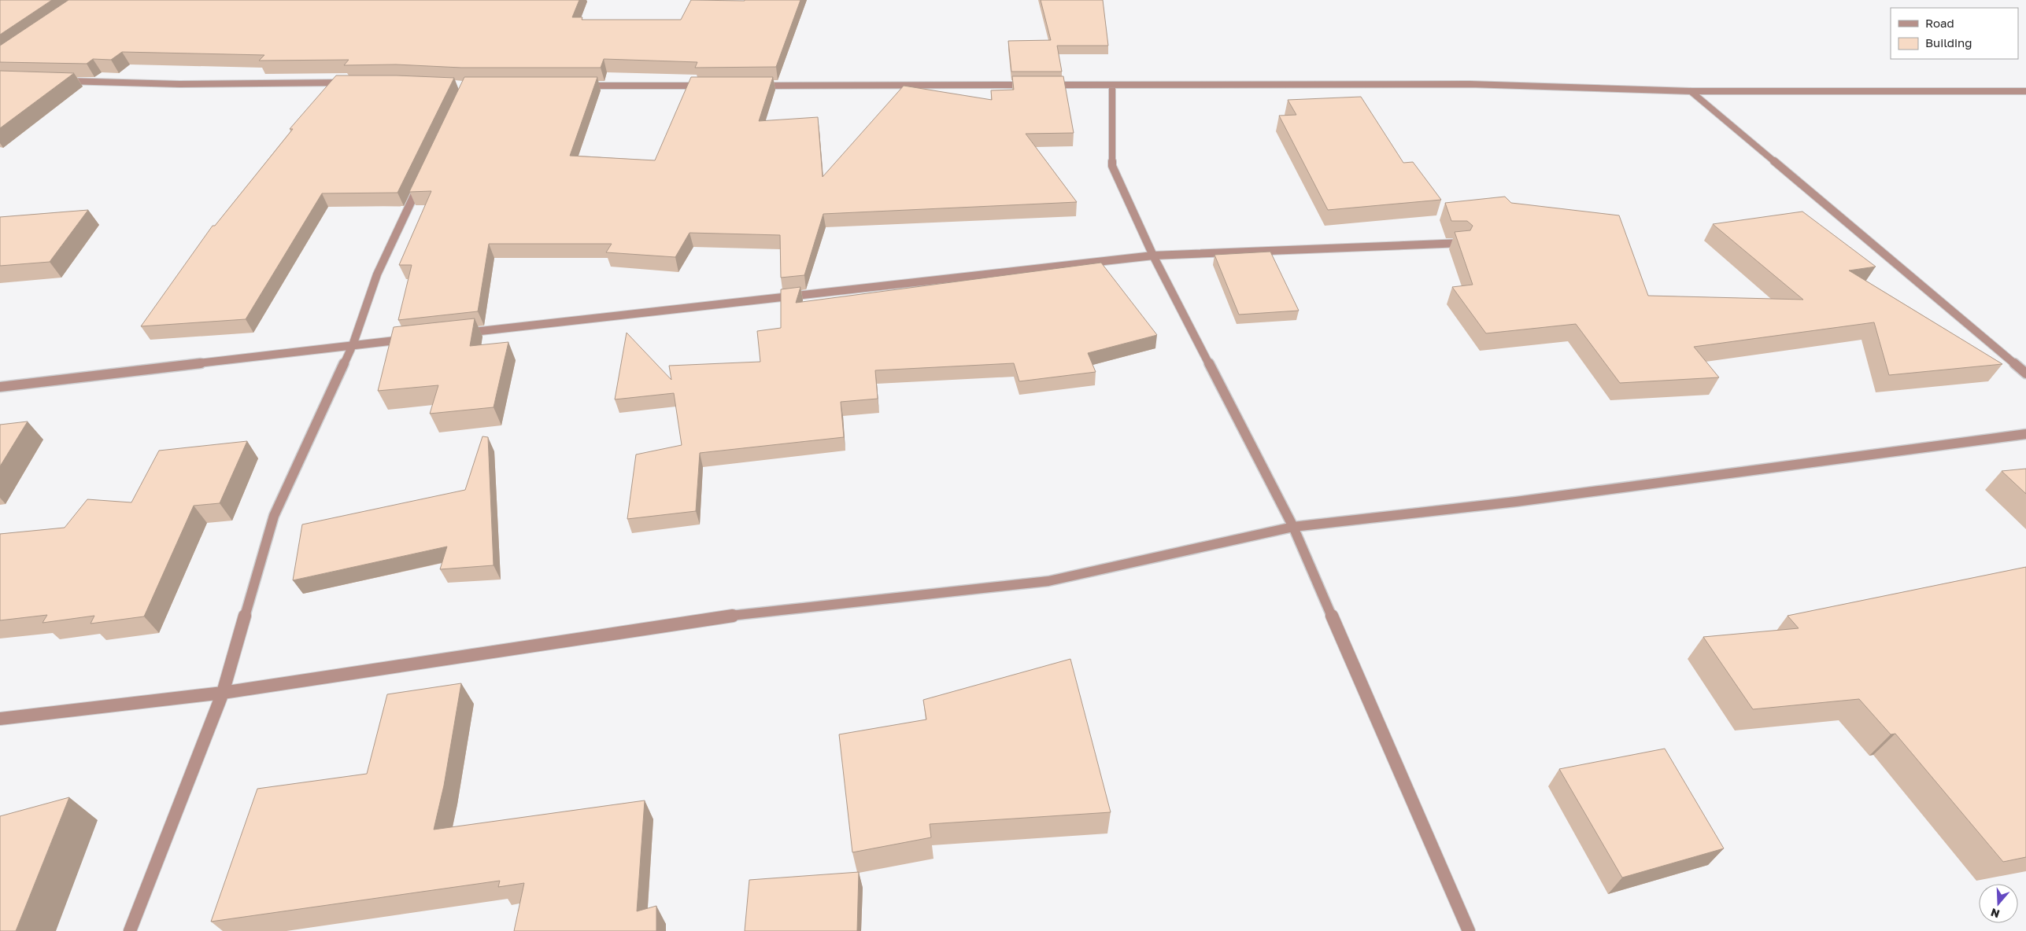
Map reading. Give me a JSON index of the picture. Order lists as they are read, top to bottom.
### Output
{
  "legend": ["Road", "Building"],
  "north": "bottom"
}
